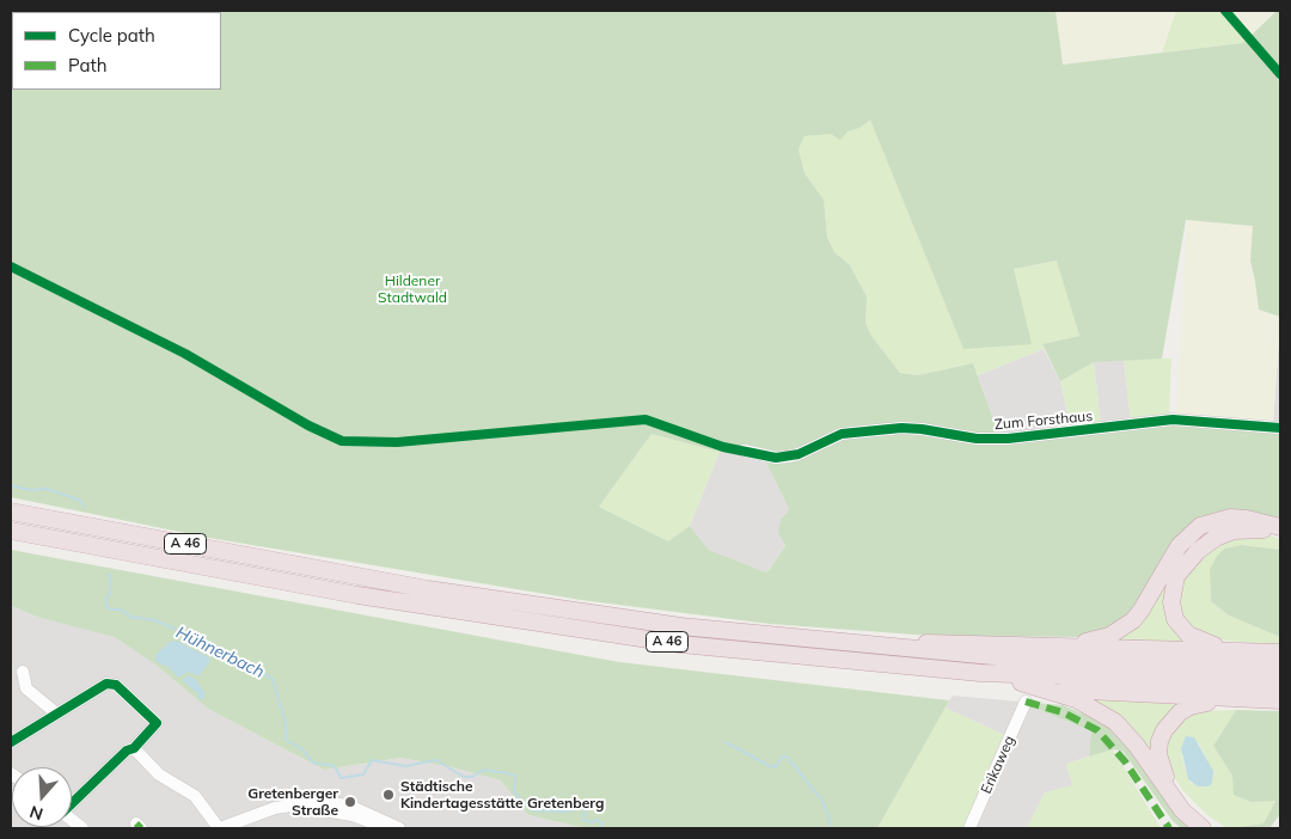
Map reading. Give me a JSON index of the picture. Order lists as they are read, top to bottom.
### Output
{
  "streets": {
    "highway": ["A 46"],
    "street": ["Zum Forsthaus", "Erikaweg"]
  },
  "water": ["Hühnerbach"],
  "parks": ["Hildener Stadtwald"],
  "places": ["Städtische Kindertagesstätte Gretenberg", "Gretenberger Straße"],
  "legend": ["Cycle path", "Path"],
  "north": "bottom"
}
